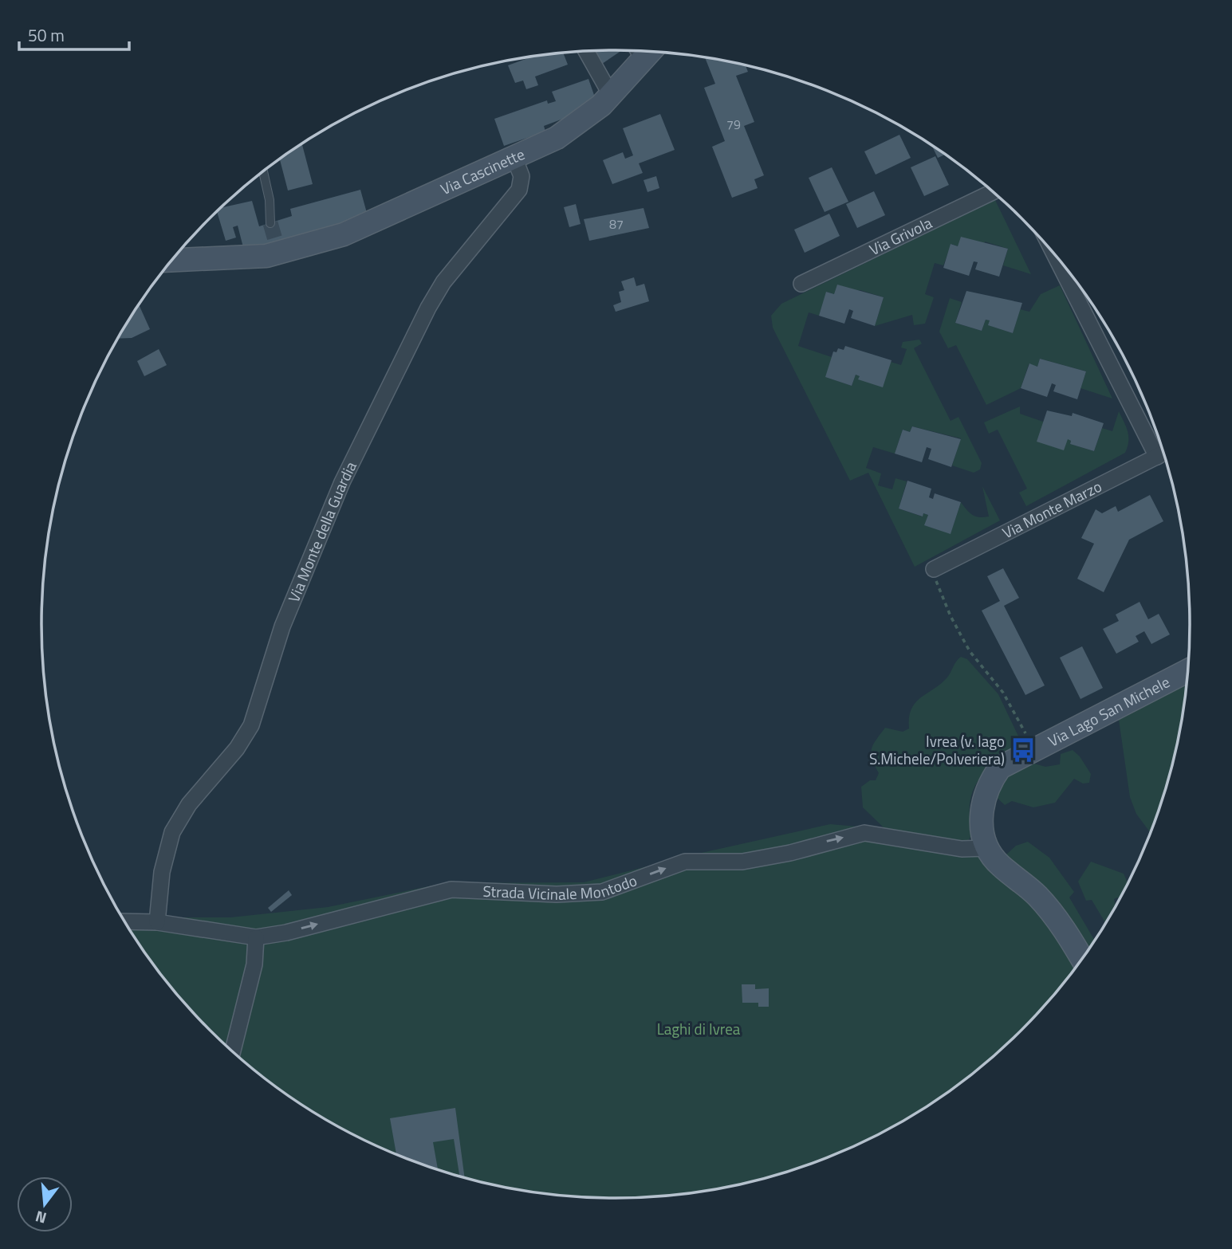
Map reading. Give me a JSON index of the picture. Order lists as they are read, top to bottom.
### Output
{
  "streets": {
    "street": [
      "Via Cascinette",
      "Via Grivola",
      "Via Monte Marzo",
      "Via Monte della Guardia",
      "Via Lago San Michele",
      "Strada Vicinale Montodo"
    ]
  },
  "crossings": [
    ["Via Cascinette", "Via Monte della Guardia"],
    ["Via Monte della Guardia", "Strada Vicinale Montodo"],
    ["Via Lago San Michele", "Strada Vicinale Montodo"]
  ],
  "one_way": ["Strada Vicinale Montodo"],
  "parks": ["Laghi di Ivrea"],
  "places": {
    "bus stop": ["Ivrea (v. lago S.Michele/Polveriera)"]
  },
  "house_numbers": ["79", "87"],
  "scale_bar": "50 m",
  "north": "bottom"
}
